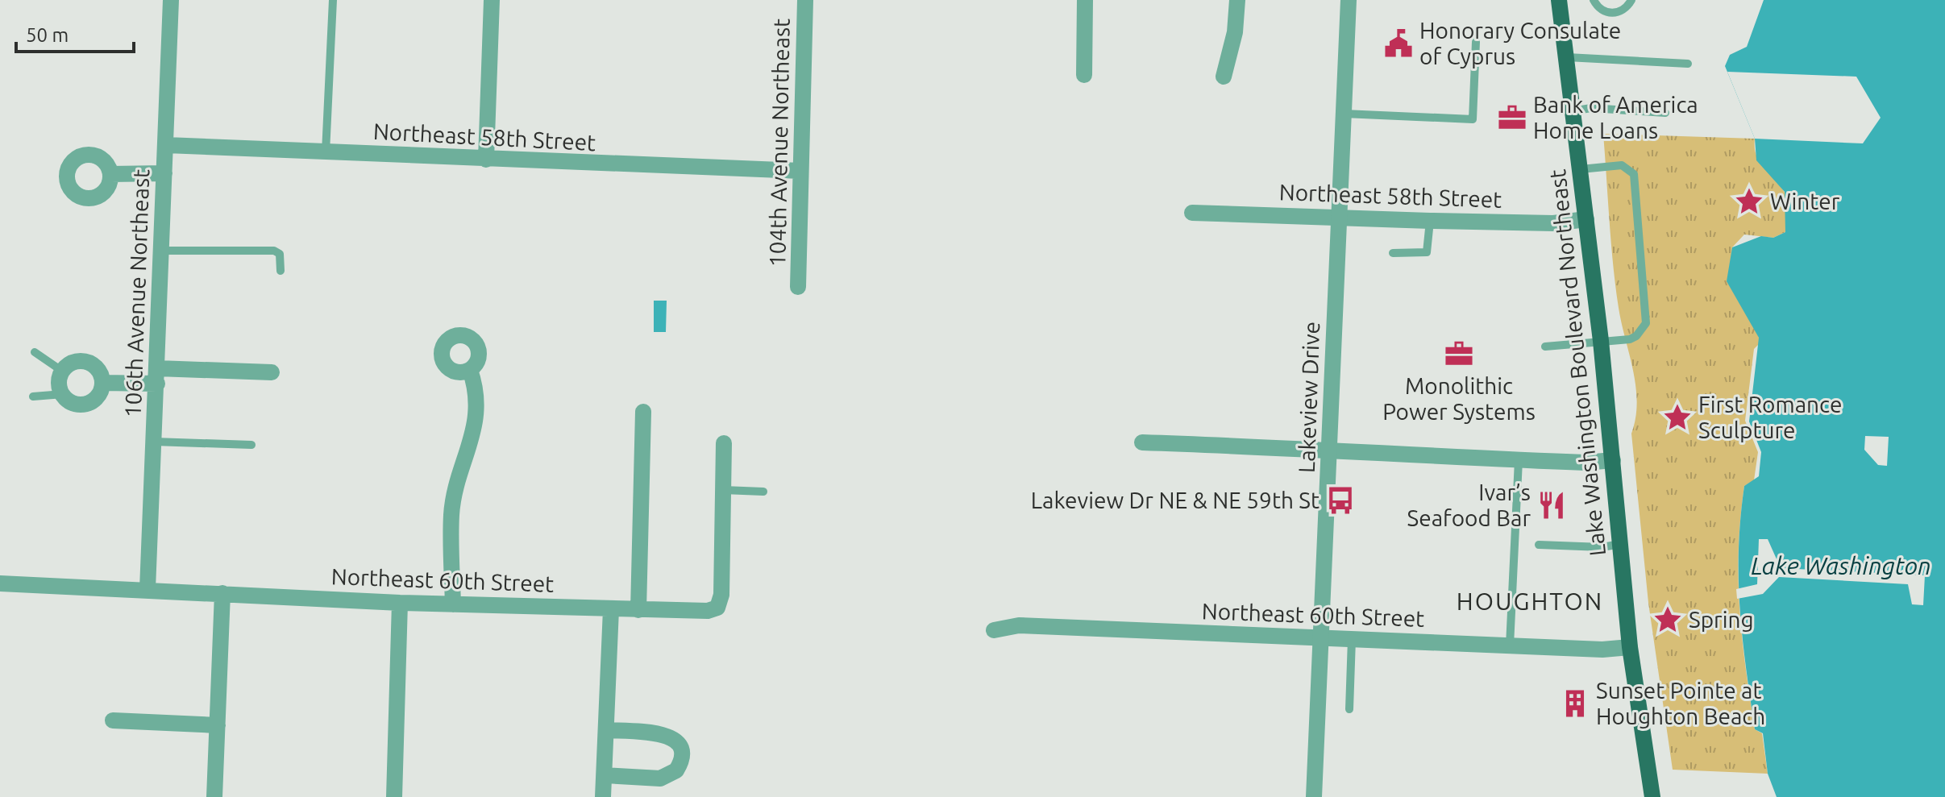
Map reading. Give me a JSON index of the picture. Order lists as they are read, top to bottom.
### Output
{
  "streets": {
    "main road": ["Lake Washington Boulevard Northeast"],
    "street": [
      "Northeast 58th Street",
      "104th Avenue Northeast",
      "106th Avenue Northeast",
      "Lakeview Drive",
      "Northeast 60th Street"
    ]
  },
  "crossings": [
    ["Northeast 58th Street", "104th Avenue Northeast"],
    ["Northeast 58th Street", "106th Avenue Northeast"],
    ["Northeast 58th Street", "Lake Washington Boulevard Northeast"],
    ["Northeast 58th Street", "Lakeview Drive"],
    ["106th Avenue Northeast", "Northeast 60th Street"],
    ["Lake Washington Boulevard Northeast", "Northeast 60th Street"],
    ["Lakeview Drive", "Northeast 60th Street"]
  ],
  "districts": ["HOUGHTON"],
  "water": ["Lake Washington"],
  "places": {
    "public building": ["Honorary Consulate of Cyprus"],
    "office": ["Bank of America Home Loans", "Monolithic Power Systems"],
    "place": ["Winter", "First Romance Sculpture", "Spring"],
    "bus stop": ["Lakeview Dr NE & NE 59th St"],
    "restaurant": ["Ivar’s Seafood Bar"],
    "building": ["Sunset Pointe at Houghton Beach"]
  },
  "scale_bar": "50 m"
}
